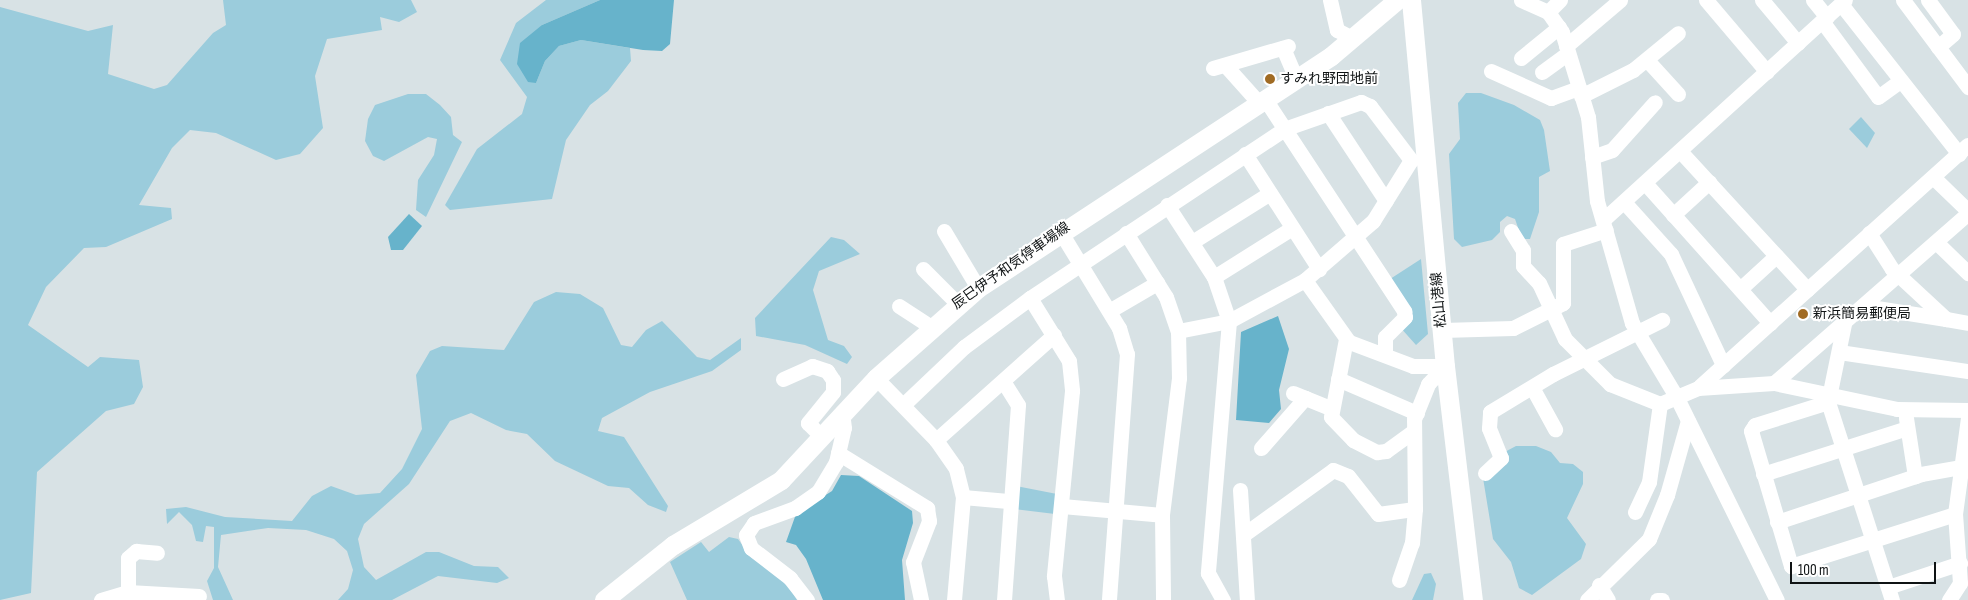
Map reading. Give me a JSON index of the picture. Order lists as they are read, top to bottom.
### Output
{
  "streets": {
    "main road": ["辰巳伊予和気停車場線", "松山港線"]
  },
  "places": ["すみれ野団地前", "新浜簡易郵便局"],
  "scale_bar": "100 m"
}
